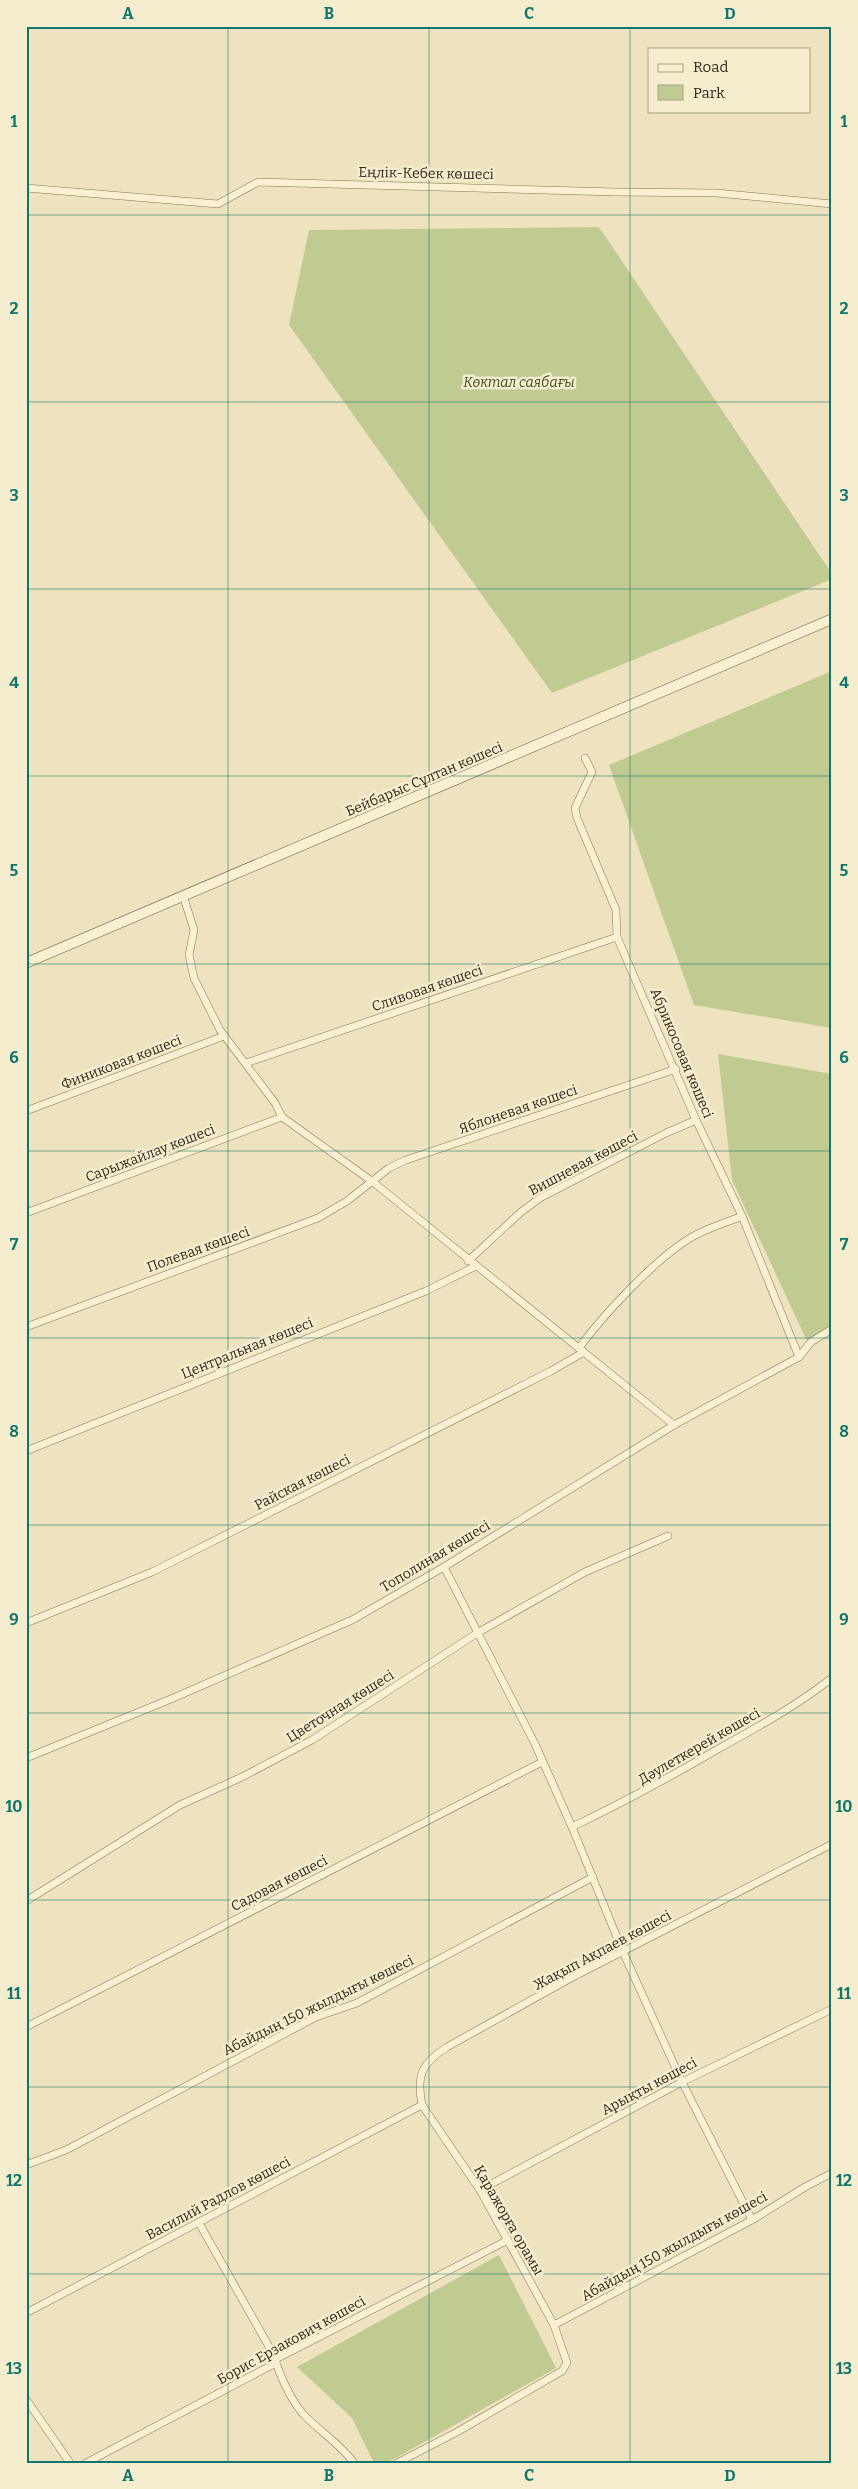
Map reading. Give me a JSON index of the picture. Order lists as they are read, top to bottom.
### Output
{
  "streets": {
    "street": [
      "Еңлік-Кебек көшесі",
      "Бейбарыс Сұлтан көшесі",
      "Сливовая көшесі",
      "Абрикосовая көшесі",
      "Финиковая көшесі",
      "Яблоневая көшесі",
      "Сарыжайлау көшесі",
      "Вишневая көшесі",
      "Полевая көшесі",
      "Центральная көшесі",
      "Райская көшесі",
      "Тополиная көшесі",
      "Цветочная көшесі",
      "Дәулеткерей көшесі",
      "Садовая көшесі",
      "Жақып Ақпаев көшесі",
      "Абайдың 150 жылдығы көшесі",
      "Арықты көшесі",
      "Василий Радлов көшесі",
      "Қаражорға орамы",
      "Борис Ерзакович көшесі"
    ]
  },
  "crossings": [
    ["Сливовая көшесі", "Абрикосовая көшесі"],
    ["Абрикосовая көшесі", "Яблоневая көшесі"],
    ["Абрикосовая көшесі", "Вишневая көшесі"],
    ["Абрикосовая көшесі", "Тополиная көшесі"],
    ["Яблоневая көшесі", "Полевая көшесі"],
    ["Жақып Ақпаев көшесі", "Василий Радлов көшесі"],
    ["Жақып Ақпаев көшесі", "Қаражорға орамы"],
    ["Абайдың 150 жылдығы көшесі", "Қаражорға орамы"],
    ["Арықты көшесі", "Қаражорға орамы"],
    ["Василий Радлов көшесі", "Қаражорға орамы"],
    ["Қаражорға орамы", "Борис Ерзакович көшесі"]
  ],
  "parks": ["Көктал саябағы"],
  "legend": ["Road", "Park"],
  "grid": {
    "columns": [
      "A",
      "B",
      "C",
      "D"
    ],
    "rows": [
      "1",
      "2",
      "3",
      "4",
      "5",
      "6",
      "7",
      "8",
      "9",
      "10",
      "11",
      "12",
      "13"
    ]
  }
}
